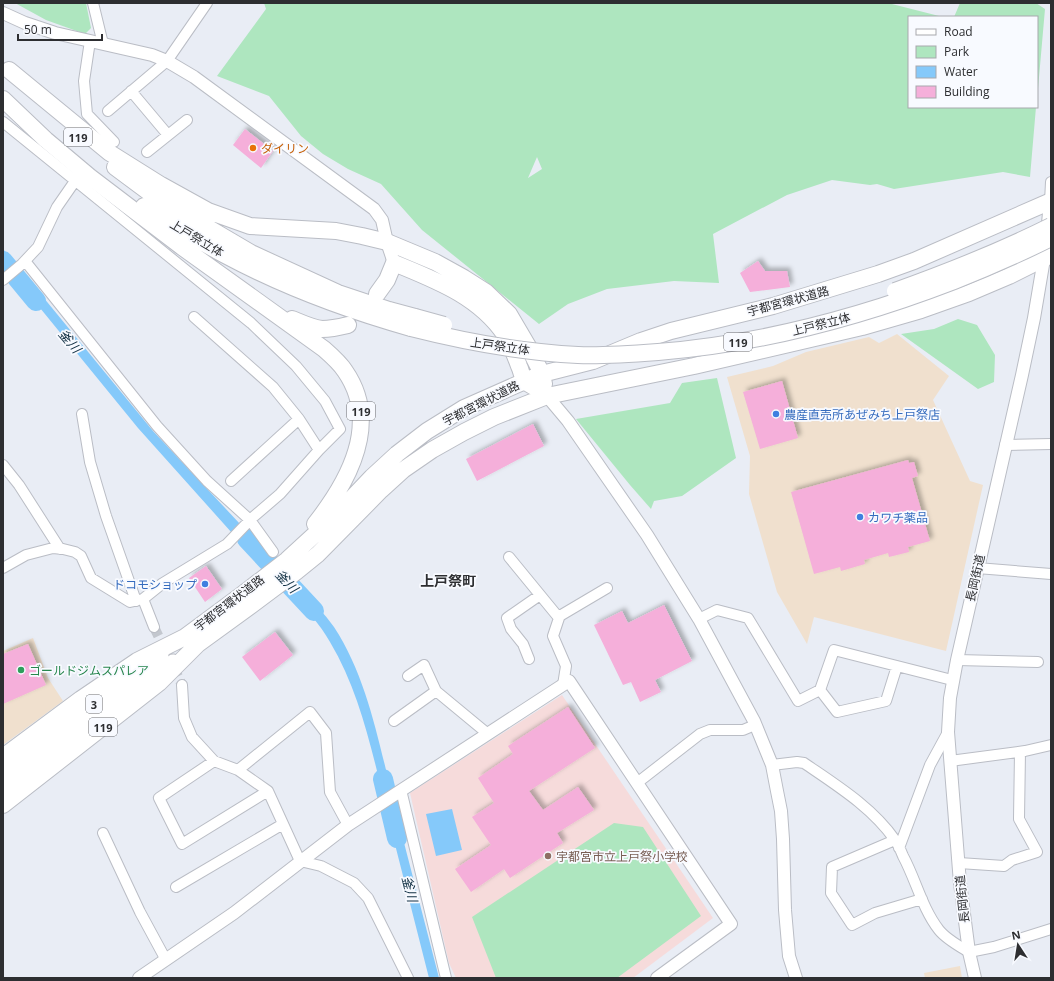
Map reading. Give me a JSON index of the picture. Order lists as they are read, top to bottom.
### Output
{
  "streets": {
    "highway": ["119", "上戸祭立体", "宇都宮環状道路"],
    "main road": ["3"],
    "street": ["長岡街道"]
  },
  "crossings": [
    ["119", "上戸祭立体"],
    ["119", "宇都宮環状道路"],
    ["宇都宮環状道路", "長岡街道"]
  ],
  "districts": ["上戸祭町"],
  "water": ["釜川"],
  "places": [
    "ダイリン",
    "農産直売所あぜみち上戸祭店",
    "カワチ薬品",
    "ドコモショップ",
    "ゴールドジムスパレア",
    "宇都宮市立上戸祭小学校"
  ],
  "legend": [
    "Road",
    "Park",
    "Water",
    "Building"
  ],
  "scale_bar": "50 m",
  "north": "top"
}
